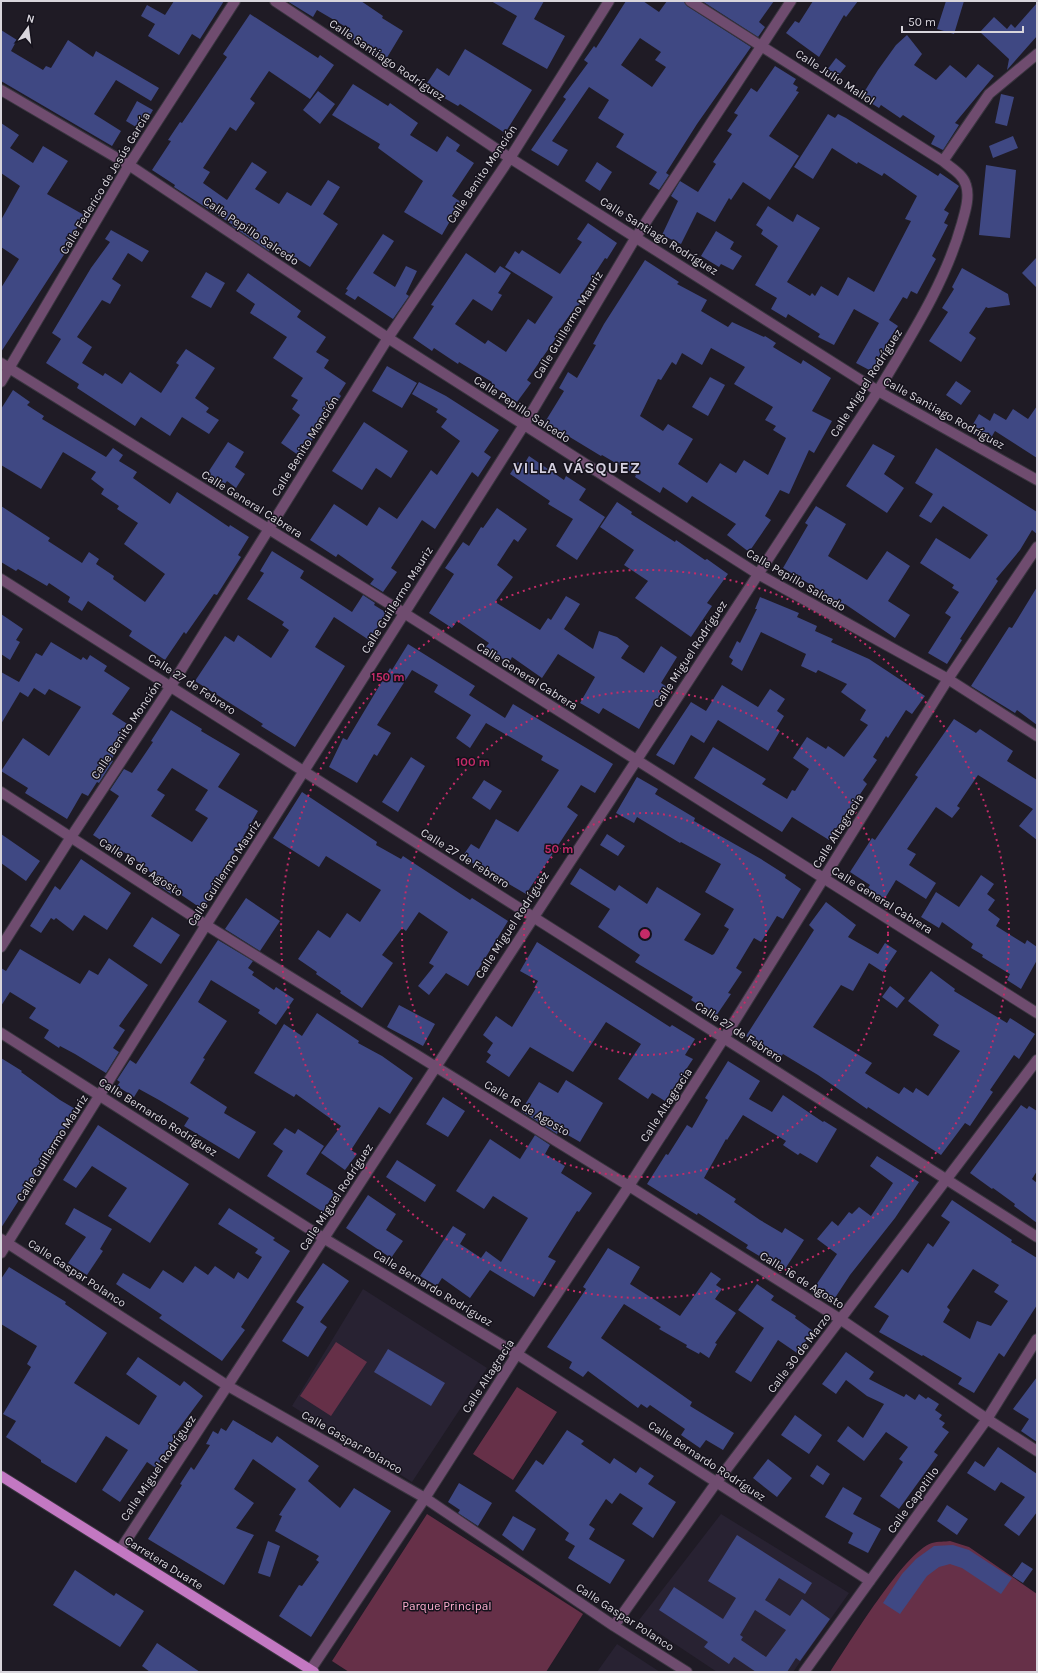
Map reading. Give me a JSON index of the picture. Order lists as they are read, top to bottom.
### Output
{
  "streets": {
    "main road": ["Carretera Duarte"],
    "street": [
      "Calle Santiago Rodríguez",
      "Calle Julio Mallol",
      "Calle Benito Monción",
      "Calle Federico de Jesús García",
      "Calle Pepillo Salcedo",
      "Calle Guillermo Mauriz",
      "Calle Miguel Rodríguez",
      "Calle General Cabrera",
      "Calle 27 de Febrero",
      "Calle Altagracia",
      "Calle 16 de Agosto",
      "Calle Bernardo Rodríguez",
      "Calle Gaspar Polanco",
      "Calle 30 de Marzo",
      "Calle Capotillo"
    ]
  },
  "crossings": [
    ["Calle Santiago Rodríguez", "Calle Benito Monción"],
    ["Calle Santiago Rodríguez", "Calle Guillermo Mauriz"],
    ["Calle Santiago Rodríguez", "Calle Miguel Rodríguez"],
    ["Calle Julio Mallol", "Calle Guillermo Mauriz"],
    ["Calle Julio Mallol", "Calle Miguel Rodríguez"],
    ["Calle Benito Monción", "Calle Pepillo Salcedo"],
    ["Calle Benito Monción", "Calle General Cabrera"],
    ["Calle Benito Monción", "Calle 27 de Febrero"],
    ["Calle Benito Monción", "Calle 16 de Agosto"],
    ["Calle Federico de Jesús García", "Calle Pepillo Salcedo"],
    ["Calle Federico de Jesús García", "Calle General Cabrera"],
    ["Calle Pepillo Salcedo", "Calle Guillermo Mauriz"],
    ["Calle Pepillo Salcedo", "Calle Miguel Rodríguez"],
    ["Calle Pepillo Salcedo", "Calle Altagracia"],
    ["Calle Guillermo Mauriz", "Calle General Cabrera"],
    ["Calle Guillermo Mauriz", "Calle 27 de Febrero"],
    ["Calle Guillermo Mauriz", "Calle 16 de Agosto"],
    ["Calle Guillermo Mauriz", "Calle Bernardo Rodríguez"],
    ["Calle Guillermo Mauriz", "Calle Gaspar Polanco"],
    ["Calle Miguel Rodríguez", "Calle General Cabrera"],
    ["Calle Miguel Rodríguez", "Calle 27 de Febrero"],
    ["Calle Miguel Rodríguez", "Calle 16 de Agosto"],
    ["Calle Miguel Rodríguez", "Calle Bernardo Rodríguez"],
    ["Calle Miguel Rodríguez", "Calle Gaspar Polanco"],
    ["Calle Miguel Rodríguez", "Carretera Duarte"],
    ["Calle General Cabrera", "Calle Altagracia"],
    ["Calle 27 de Febrero", "Calle Altagracia"],
    ["Calle 27 de Febrero", "Calle 30 de Marzo"],
    ["Calle Altagracia", "Calle 16 de Agosto"],
    ["Calle Altagracia", "Calle Bernardo Rodríguez"],
    ["Calle Altagracia", "Calle Gaspar Polanco"],
    ["Calle Altagracia", "Carretera Duarte"],
    ["Calle 16 de Agosto", "Calle 30 de Marzo"],
    ["Calle 16 de Agosto", "Calle Capotillo"],
    ["Calle Bernardo Rodríguez", "Calle 30 de Marzo"],
    ["Calle Bernardo Rodríguez", "Calle Capotillo"],
    ["Calle Gaspar Polanco", "Calle 30 de Marzo"]
  ],
  "districts": ["VILLA VÁSQUEZ"],
  "parks": ["Parque Principal"],
  "scale_bar": "50 m",
  "north": "top",
  "rings": ["150 m", "100 m", "50 m"]
}
